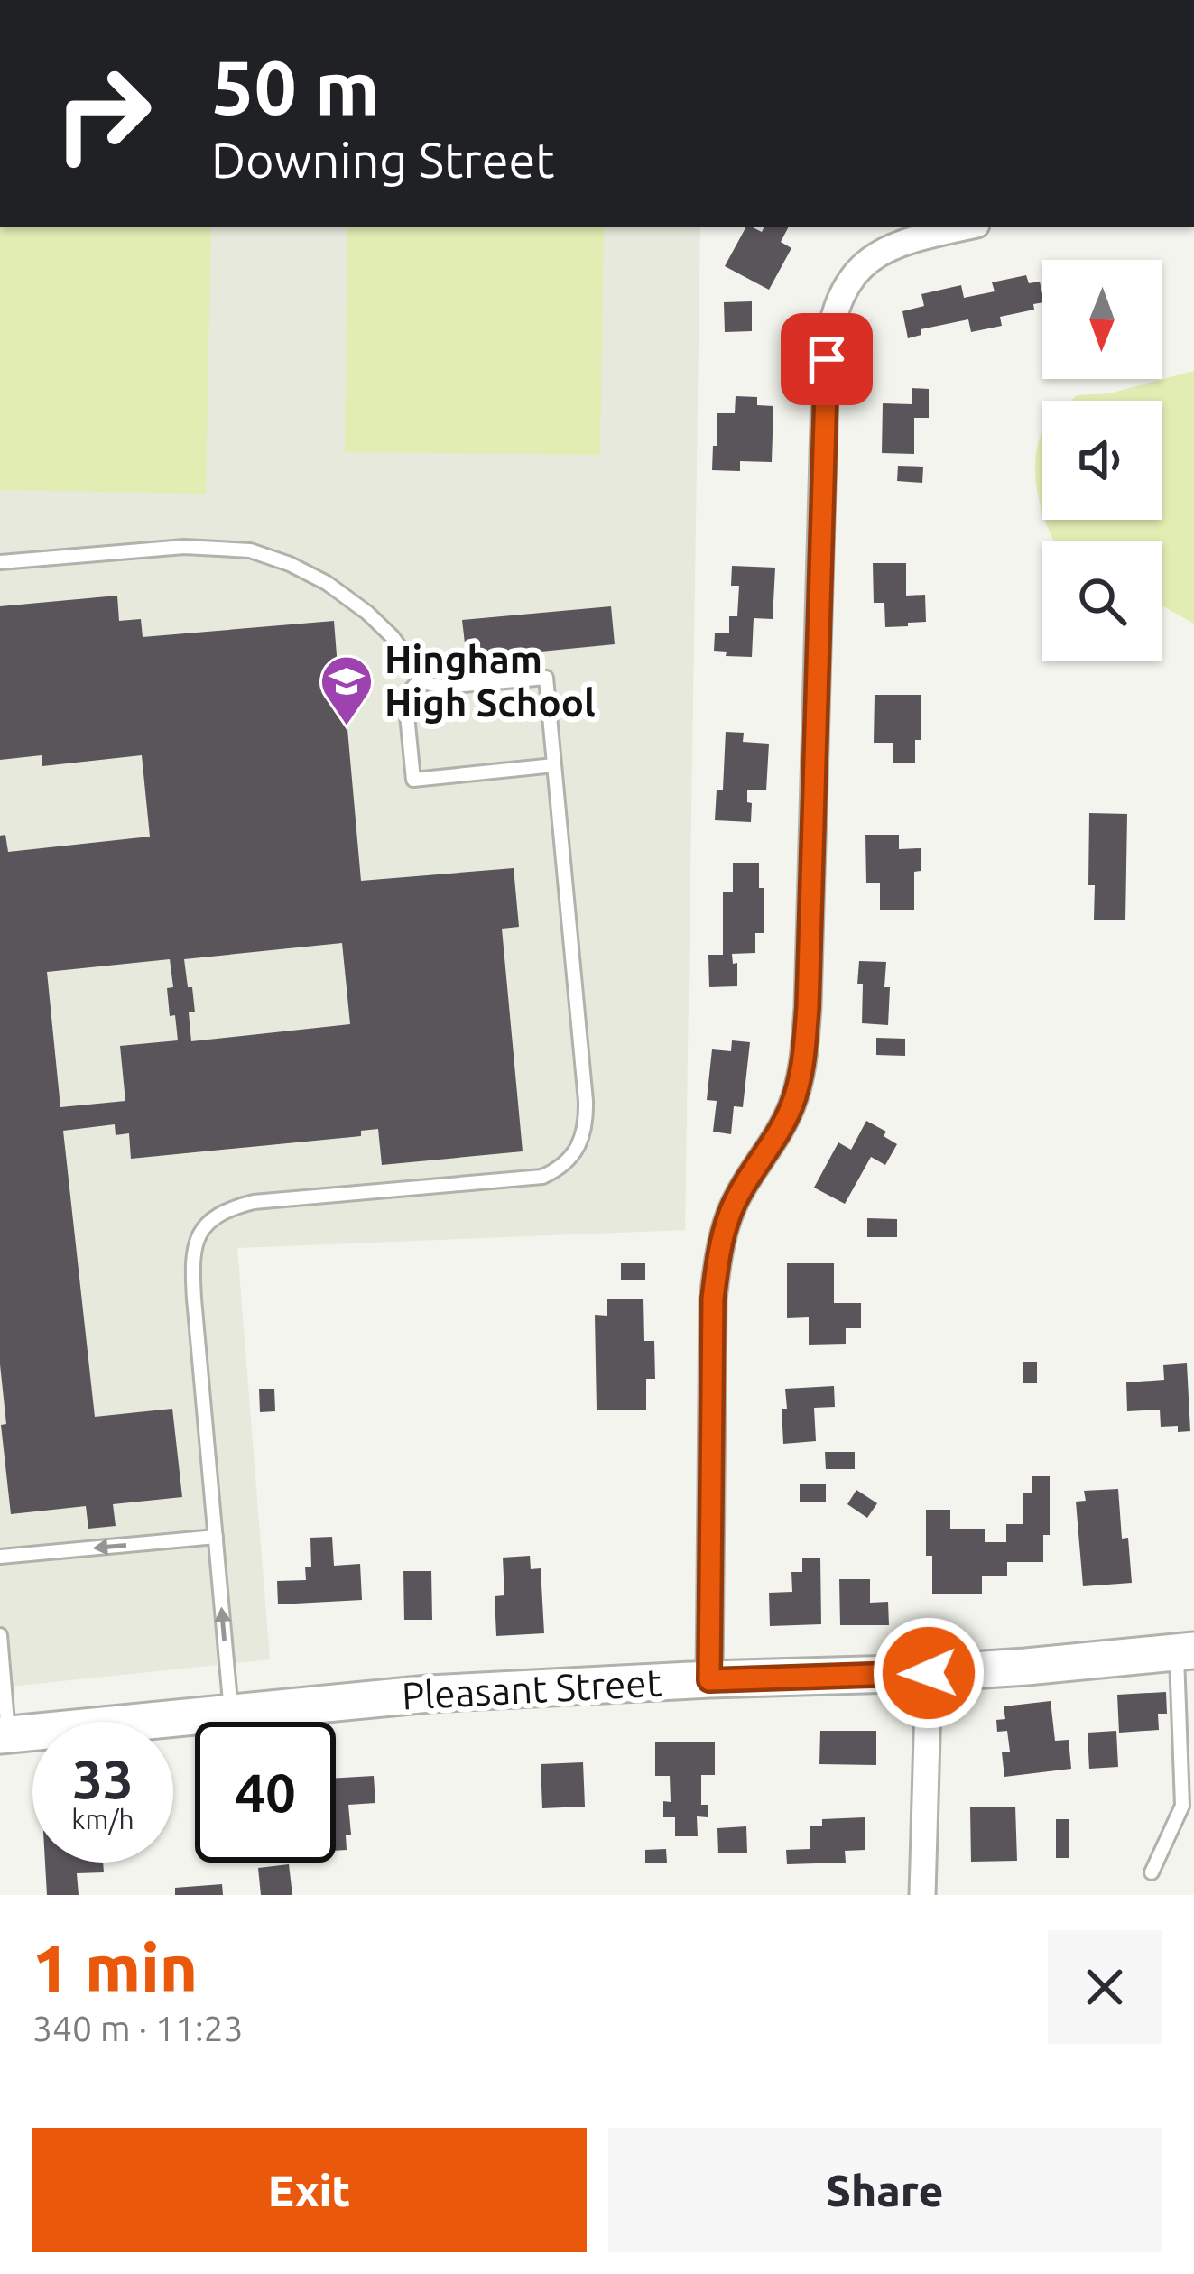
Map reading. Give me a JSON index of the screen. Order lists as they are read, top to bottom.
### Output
{
  "streets": {
    "street": ["Pleasant Street"]
  },
  "places": {
    "school or university": ["Hingham High School"]
  },
  "north": "bottom",
  "page": {
    "turn": ["50 m", "Downing Street"],
    "speed": "33 km/h",
    "limit": "40",
    "heading": ["1 min", "340 m · 11:23"],
    "buttons": ["Exit", "Share"]
  }
}
